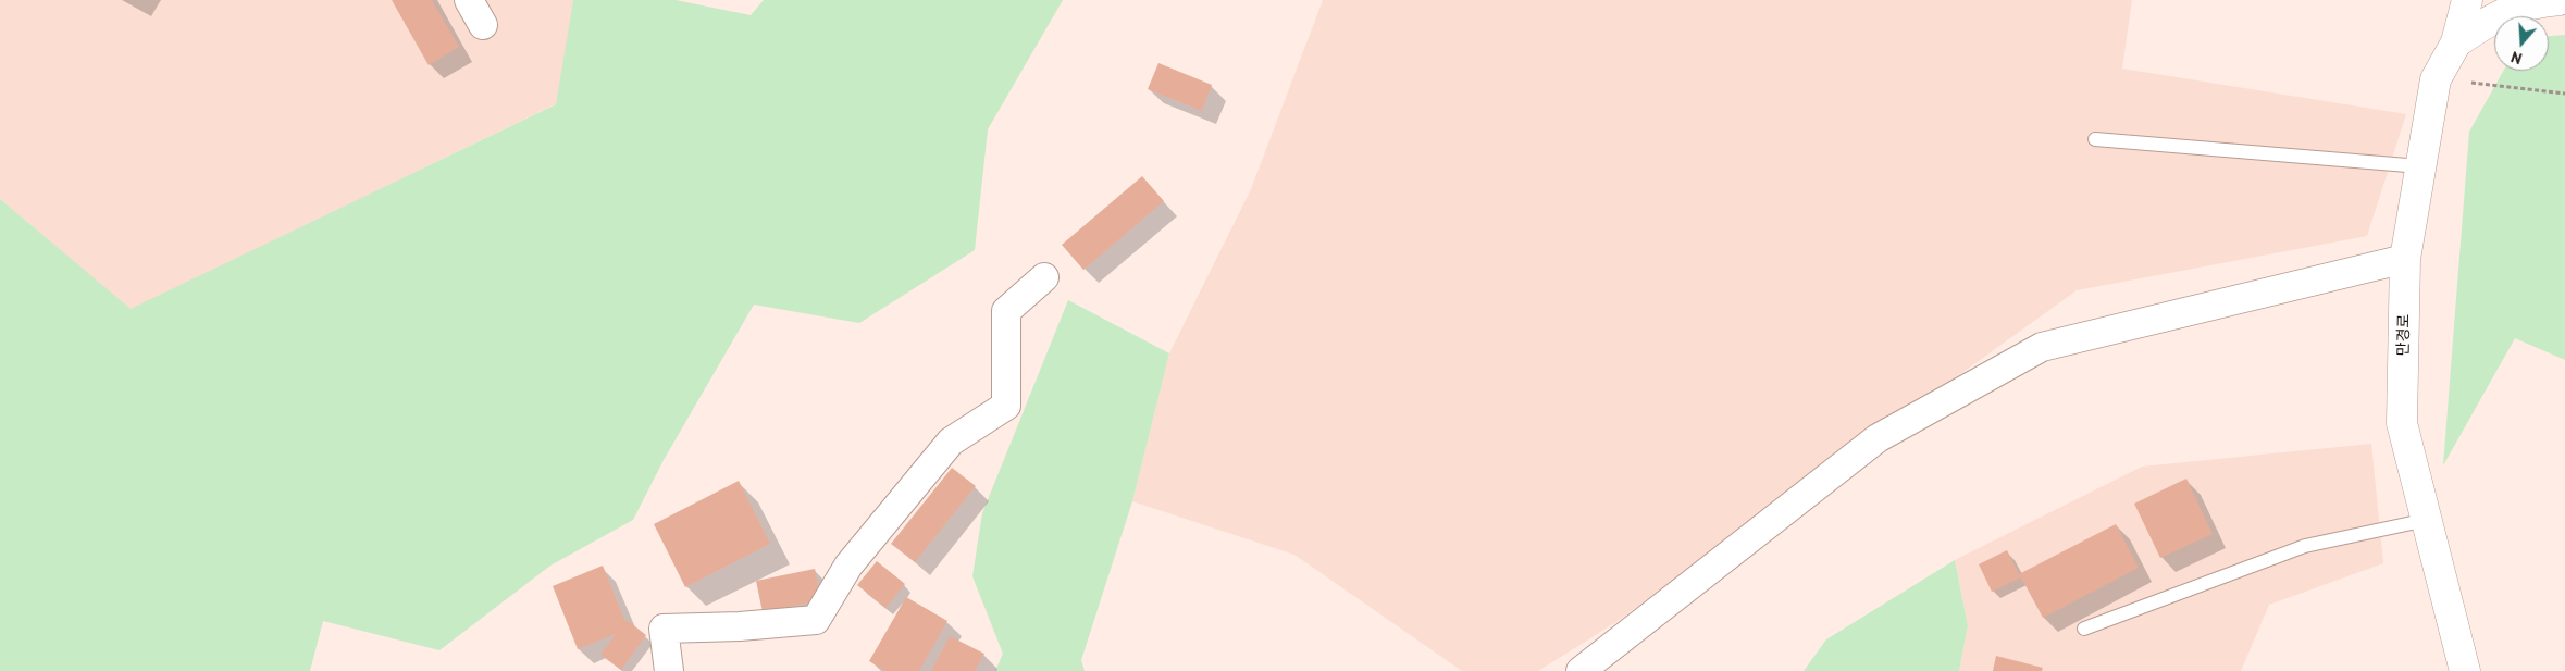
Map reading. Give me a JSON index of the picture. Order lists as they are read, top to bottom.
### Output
{
  "streets": {
    "main road": ["만경로"]
  },
  "north": "bottom"
}
